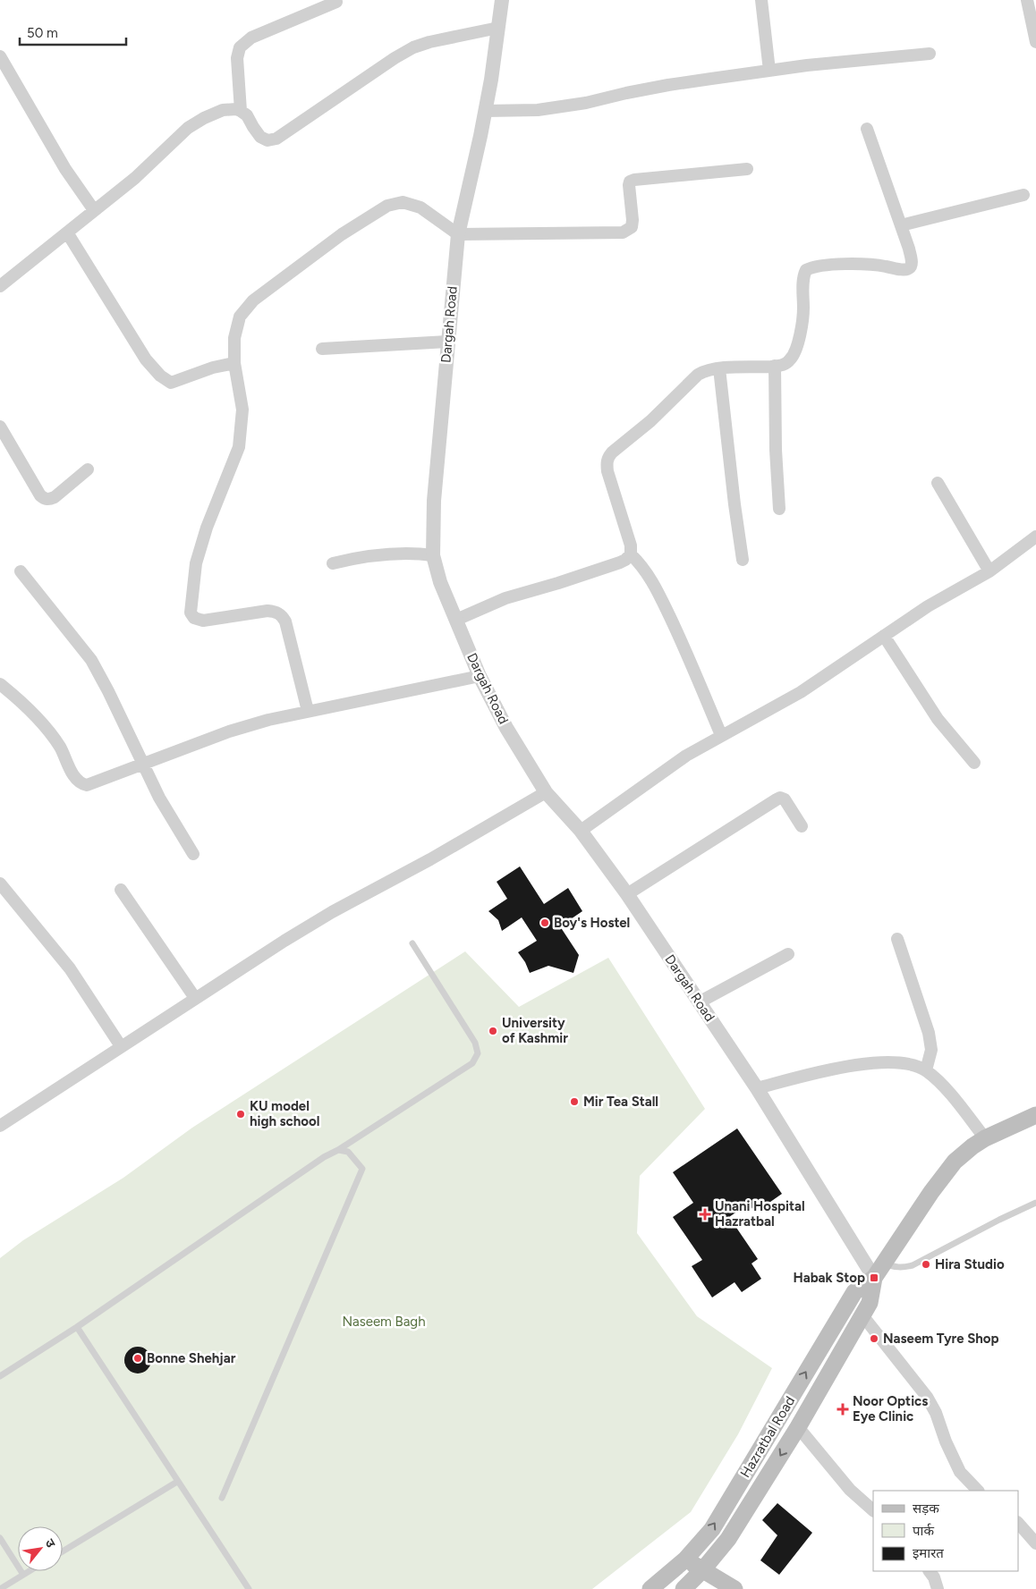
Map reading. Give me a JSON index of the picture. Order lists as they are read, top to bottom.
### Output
{
  "streets": {
    "main road": ["Hazratbal Road"],
    "street": ["Dargah Road"]
  },
  "crossings": [
    ["Dargah Road", "Hazratbal Road"]
  ],
  "parks": ["Naseem Bagh"],
  "places": {
    "other": [
      "Boy's Hostel",
      "University of Kashmir",
      "Mir Tea Stall",
      "KU model high school",
      "Hira Studio",
      "Naseem Tyre Shop",
      "Bonne Shehjar"
    ],
    "health": ["Unani Hospital Hazratbal", "Noor Optics Eye Clinic"],
    "transit": ["Habak Stop"]
  },
  "legend": ["सड़क", "पार्क", "इमारत"],
  "scale_bar": "50 m",
  "north": "top right"
}
